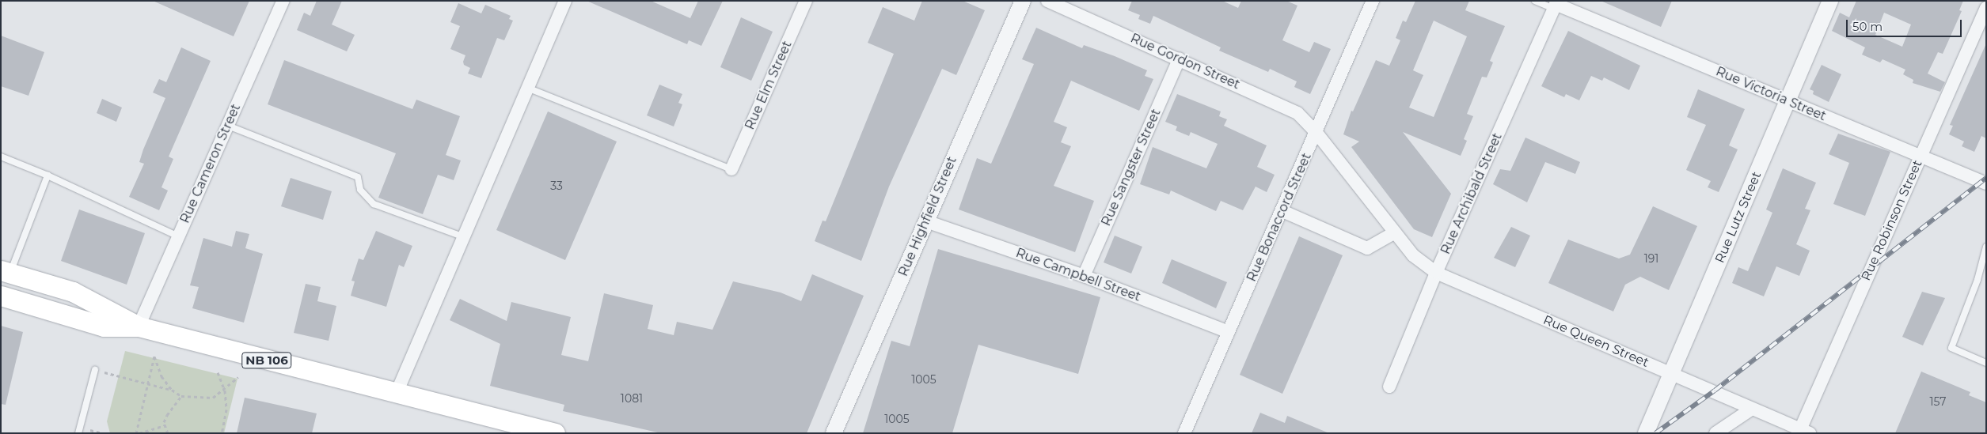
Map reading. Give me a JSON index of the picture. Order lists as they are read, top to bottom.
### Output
{
  "streets": {
    "main road": ["NB 106"],
    "street": [
      "Rue Gordon Street",
      "Rue Elm Street",
      "Rue Victoria Street",
      "Rue Cameron Street",
      "Rue Sangster Street",
      "Rue Archibald Street",
      "Rue Highfield Street",
      "Rue Bonaccord Street",
      "Rue Lutz Street",
      "Rue Robinson Street",
      "Rue Campbell Street",
      "Rue Queen Street"
    ]
  },
  "crossings": [
    ["Rue Gordon Street", "Rue Sangster Street"],
    ["Rue Gordon Street", "Rue Bonaccord Street"],
    ["Rue Gordon Street", "Rue Queen Street"],
    ["Rue Victoria Street", "Rue Archibald Street"],
    ["Rue Victoria Street", "Rue Lutz Street"],
    ["Rue Victoria Street", "Rue Robinson Street"],
    ["Rue Cameron Street", "NB 106"],
    ["Rue Sangster Street", "Rue Campbell Street"],
    ["Rue Archibald Street", "Rue Queen Street"],
    ["Rue Highfield Street", "Rue Campbell Street"],
    ["Rue Bonaccord Street", "Rue Campbell Street"],
    ["Rue Bonaccord Street", "Rue Queen Street"],
    ["Rue Lutz Street", "Rue Queen Street"],
    ["Rue Robinson Street", "Rue Queen Street"]
  ],
  "house_numbers": [
    "33",
    "191",
    "1005",
    "1081",
    "157",
    "1005"
  ],
  "scale_bar": "50 m"
}
